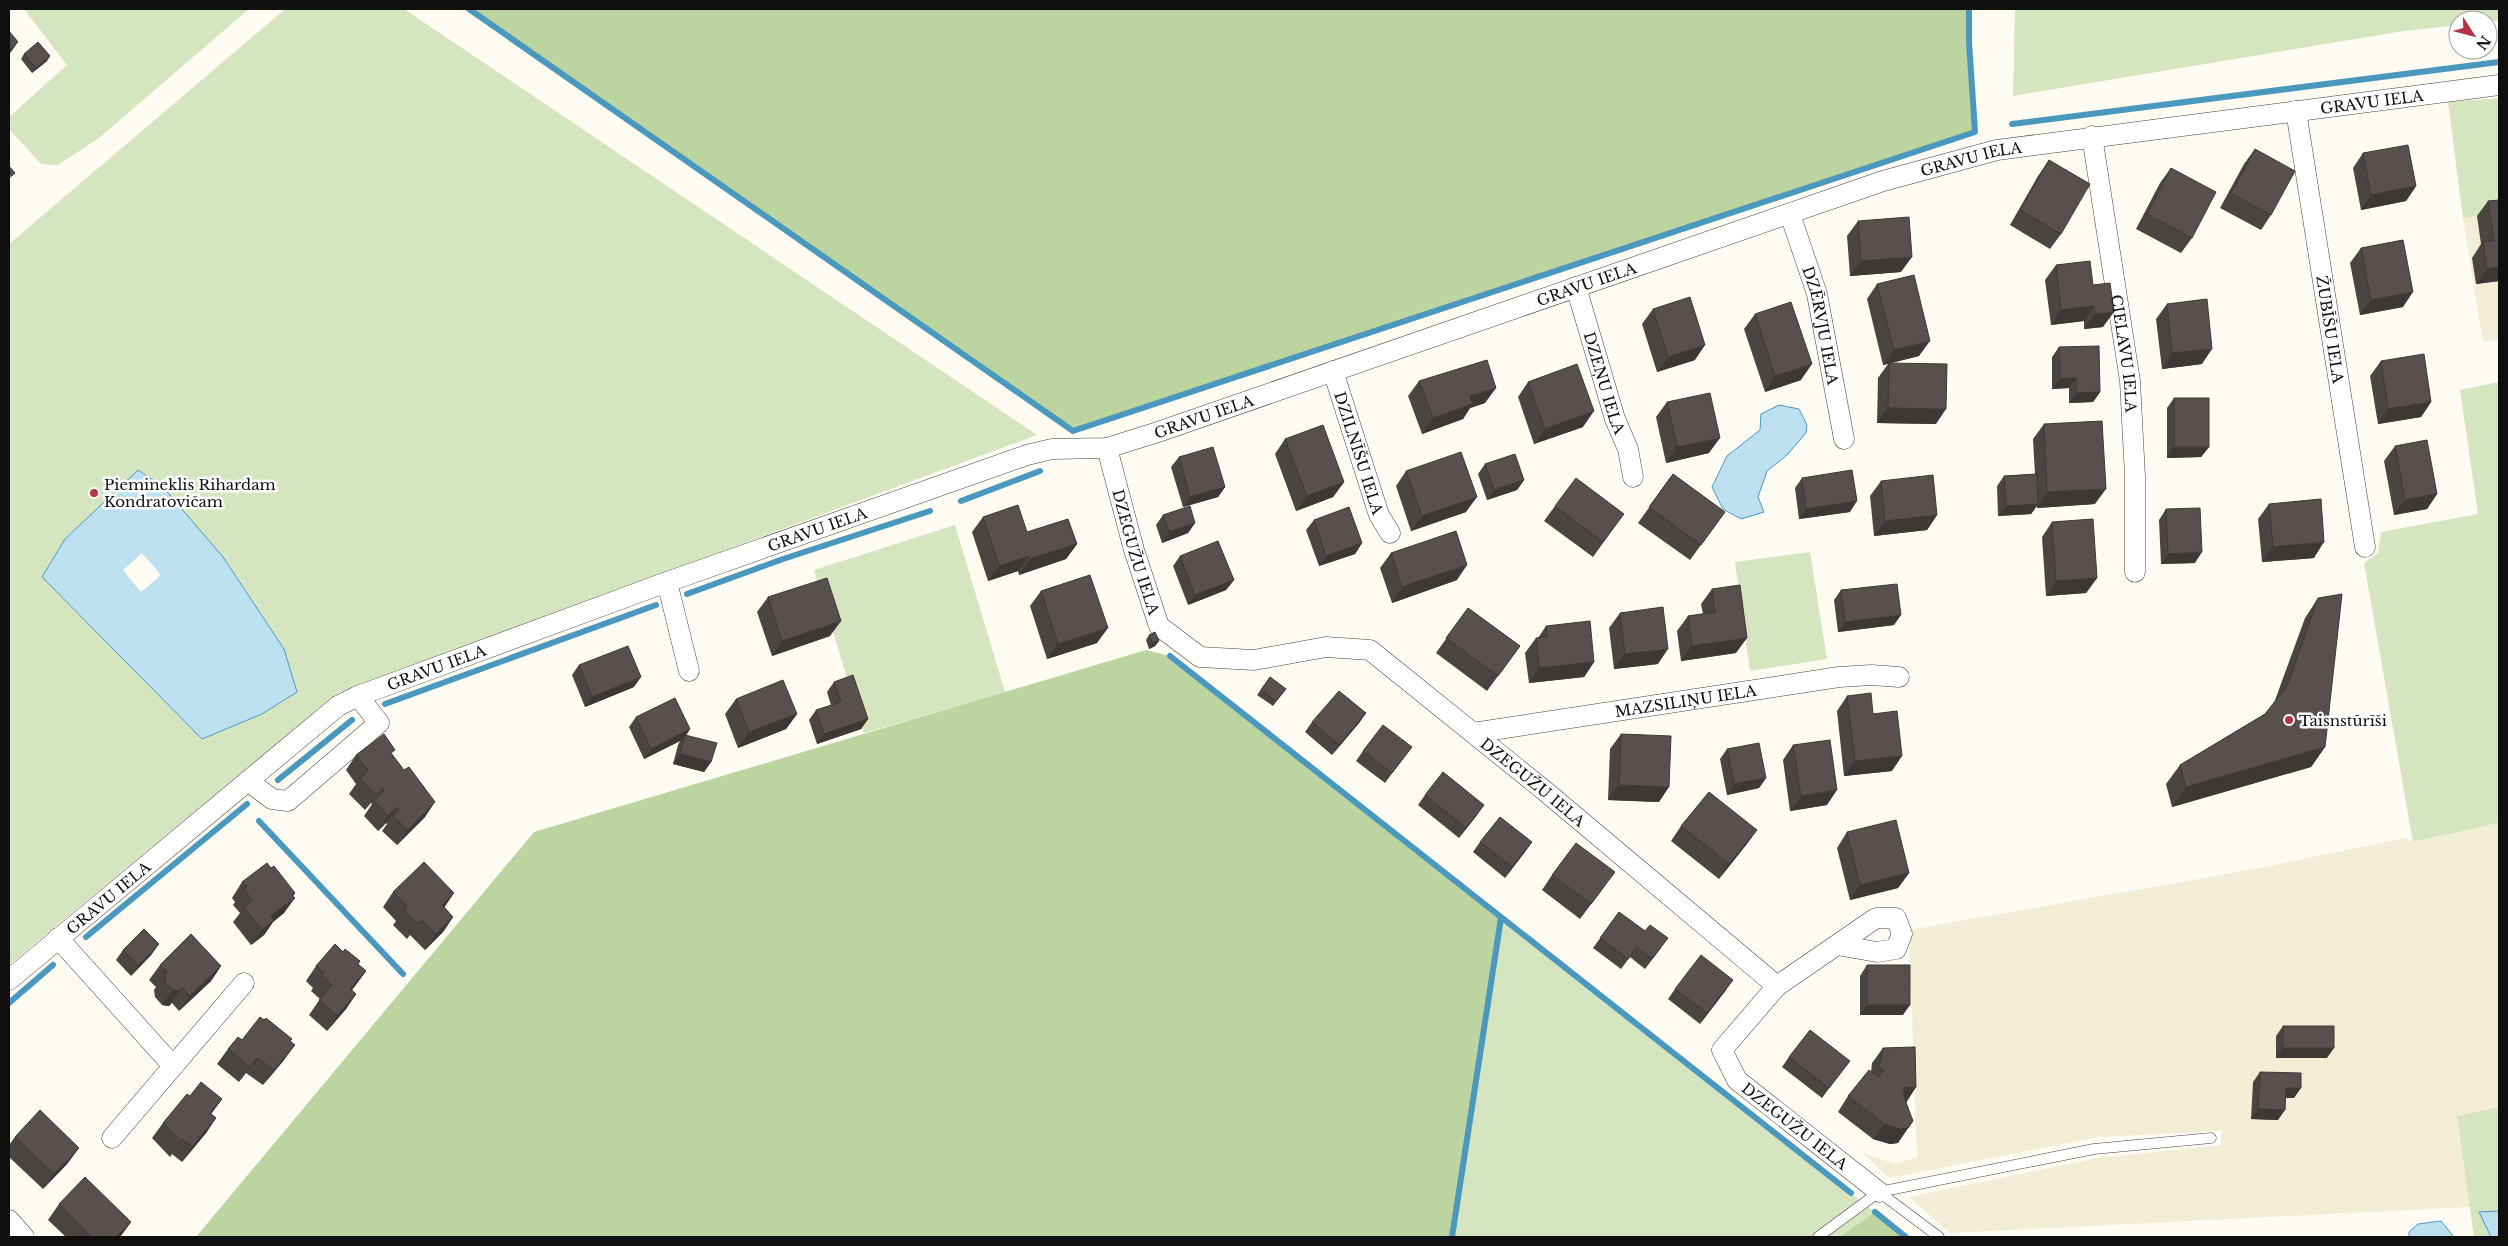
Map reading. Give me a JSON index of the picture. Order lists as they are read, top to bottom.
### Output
{
  "streets": {
    "street": [
      "GRAVU IELA",
      "DZĒRVJU IELA",
      "ŽUBĪŠU IELA",
      "CIELAVU IELA",
      "DZEŅU IELA",
      "DZILNĪŠU IELA",
      "DZEGUŽU IELA",
      "MAZSILIŅU IELA"
    ]
  },
  "crossings": [
    ["GRAVU IELA", "DZĒRVJU IELA"],
    ["GRAVU IELA", "ŽUBĪŠU IELA"],
    ["GRAVU IELA", "CIELAVU IELA"],
    ["GRAVU IELA", "DZEŅU IELA"],
    ["GRAVU IELA", "DZILNĪŠU IELA"],
    ["GRAVU IELA", "DZEGUŽU IELA"],
    ["DZEGUŽU IELA", "MAZSILIŅU IELA"]
  ],
  "places": ["Piemineklis Rihardam Kondratovičam", "Taisnstūrīši"],
  "north": "bottom right"
}
